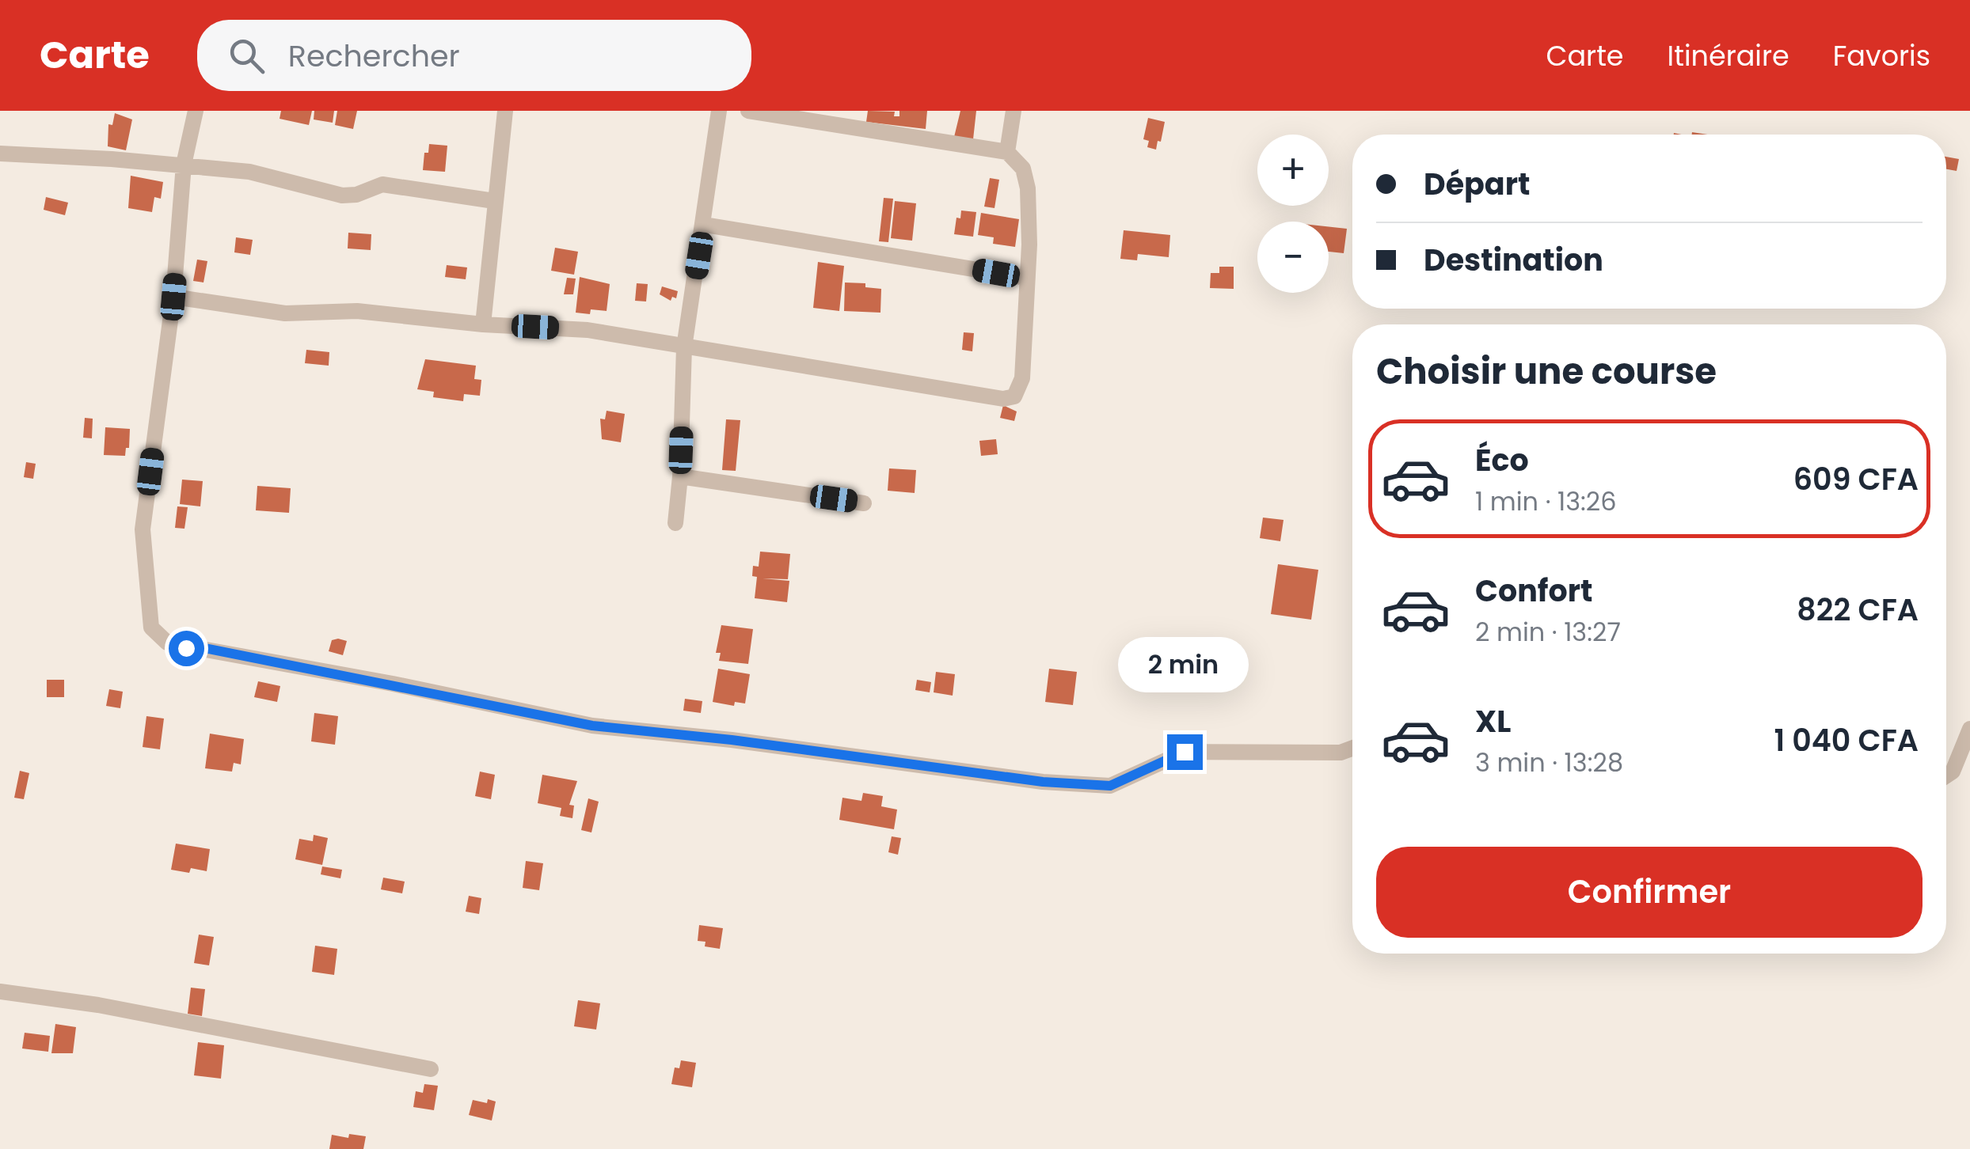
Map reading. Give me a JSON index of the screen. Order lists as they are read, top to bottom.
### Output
{
  "page": {
    "header": "Carte",
    "search": "Rechercher",
    "nav": ["Carte", "Itinéraire", "Favoris"],
    "map_buttons": ["+", "−"],
    "banner": ["Départ", "Destination"],
    "heading": "Choisir une course",
    "list": [
      {
        "name": "Éco",
        "note": "1 min · 13:26",
        "value": "609 CFA"
      },
      {
        "name": "Confort",
        "note": "2 min · 13:27",
        "value": "822 CFA"
      },
      {
        "name": "XL",
        "note": "3 min · 13:28",
        "value": "1 040 CFA"
      }
    ],
    "bubble": "2 min",
    "buttons": "Confirmer"
  }
}
